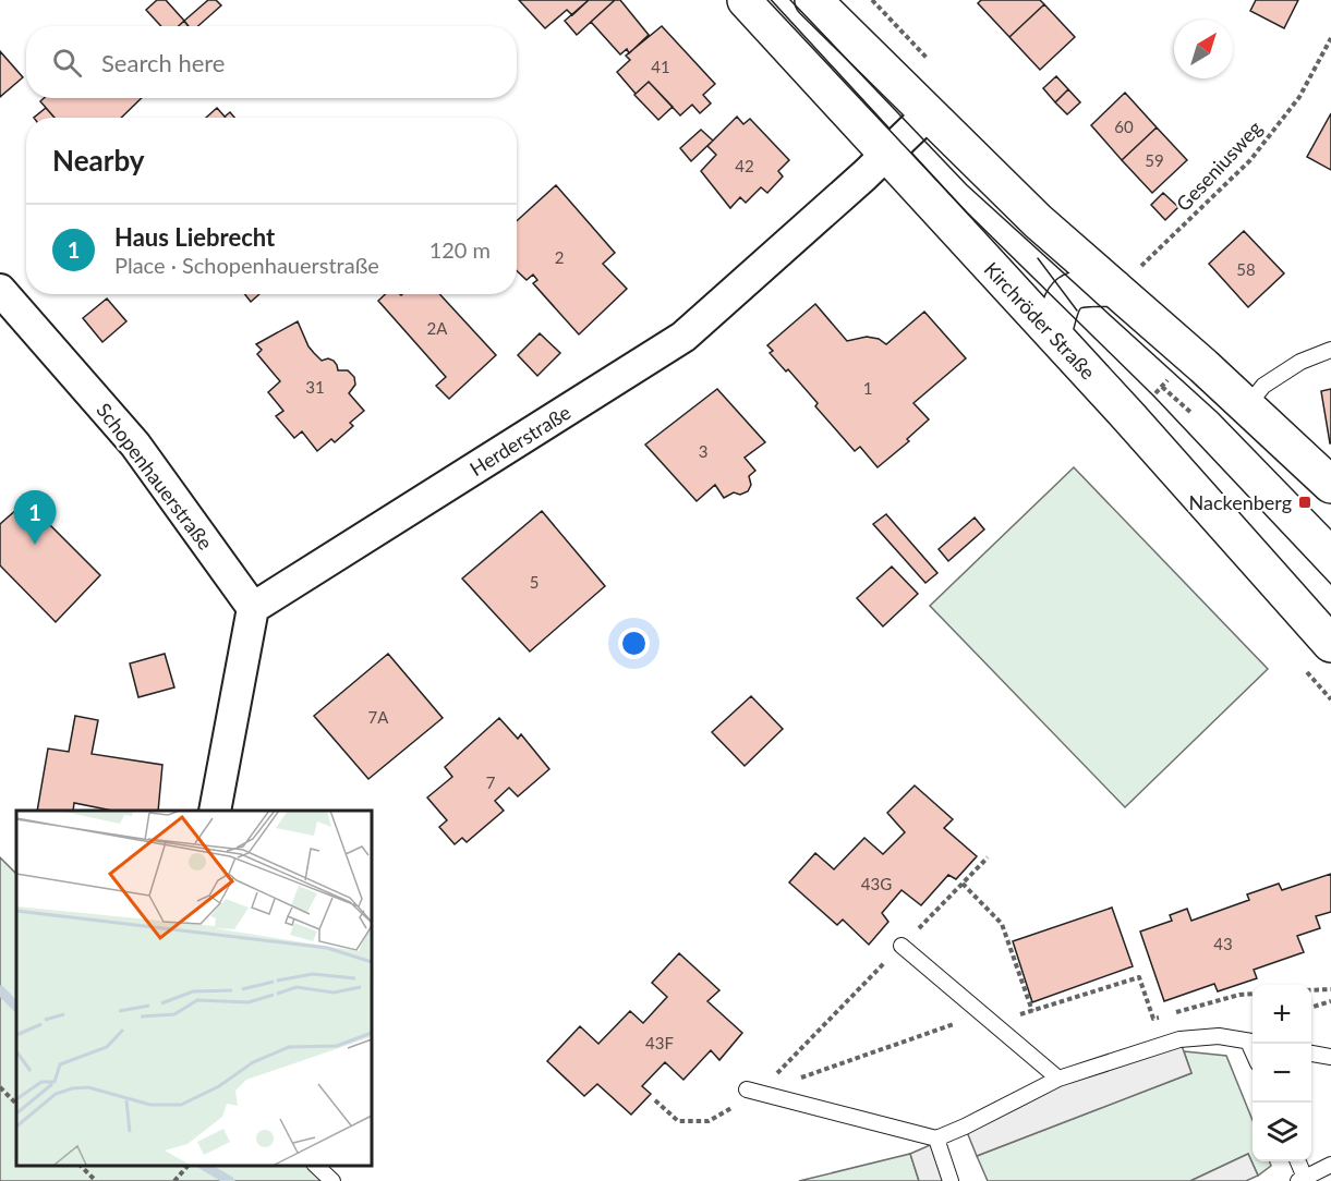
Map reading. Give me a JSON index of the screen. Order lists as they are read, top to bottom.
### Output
{
  "streets": {
    "main road": ["Kirchröder Straße"],
    "street": ["Herderstraße", "Schopenhauerstraße"],
    "path": ["Geseniusweg"]
  },
  "crossings": [
    ["Kirchröder Straße", "Herderstraße"],
    ["Herderstraße", "Schopenhauerstraße"]
  ],
  "places": {
    "transit": ["Nackenberg"]
  },
  "house_numbers": [
    "41",
    "60",
    "59",
    "42",
    "2",
    "58",
    "2A",
    "31",
    "1",
    "3",
    "5",
    "7A",
    "7",
    "43G",
    "43",
    "43F"
  ],
  "north": "top right",
  "page": {
    "search": "Search here",
    "heading": "Nearby",
    "list": [
      {
        "mark": "1",
        "name": "Haus Liebrecht",
        "note": "Place · Schopenhauerstraße",
        "value": "120 m"
      }
    ],
    "pins": "1",
    "map_buttons": ["+", "−"]
  }
}
